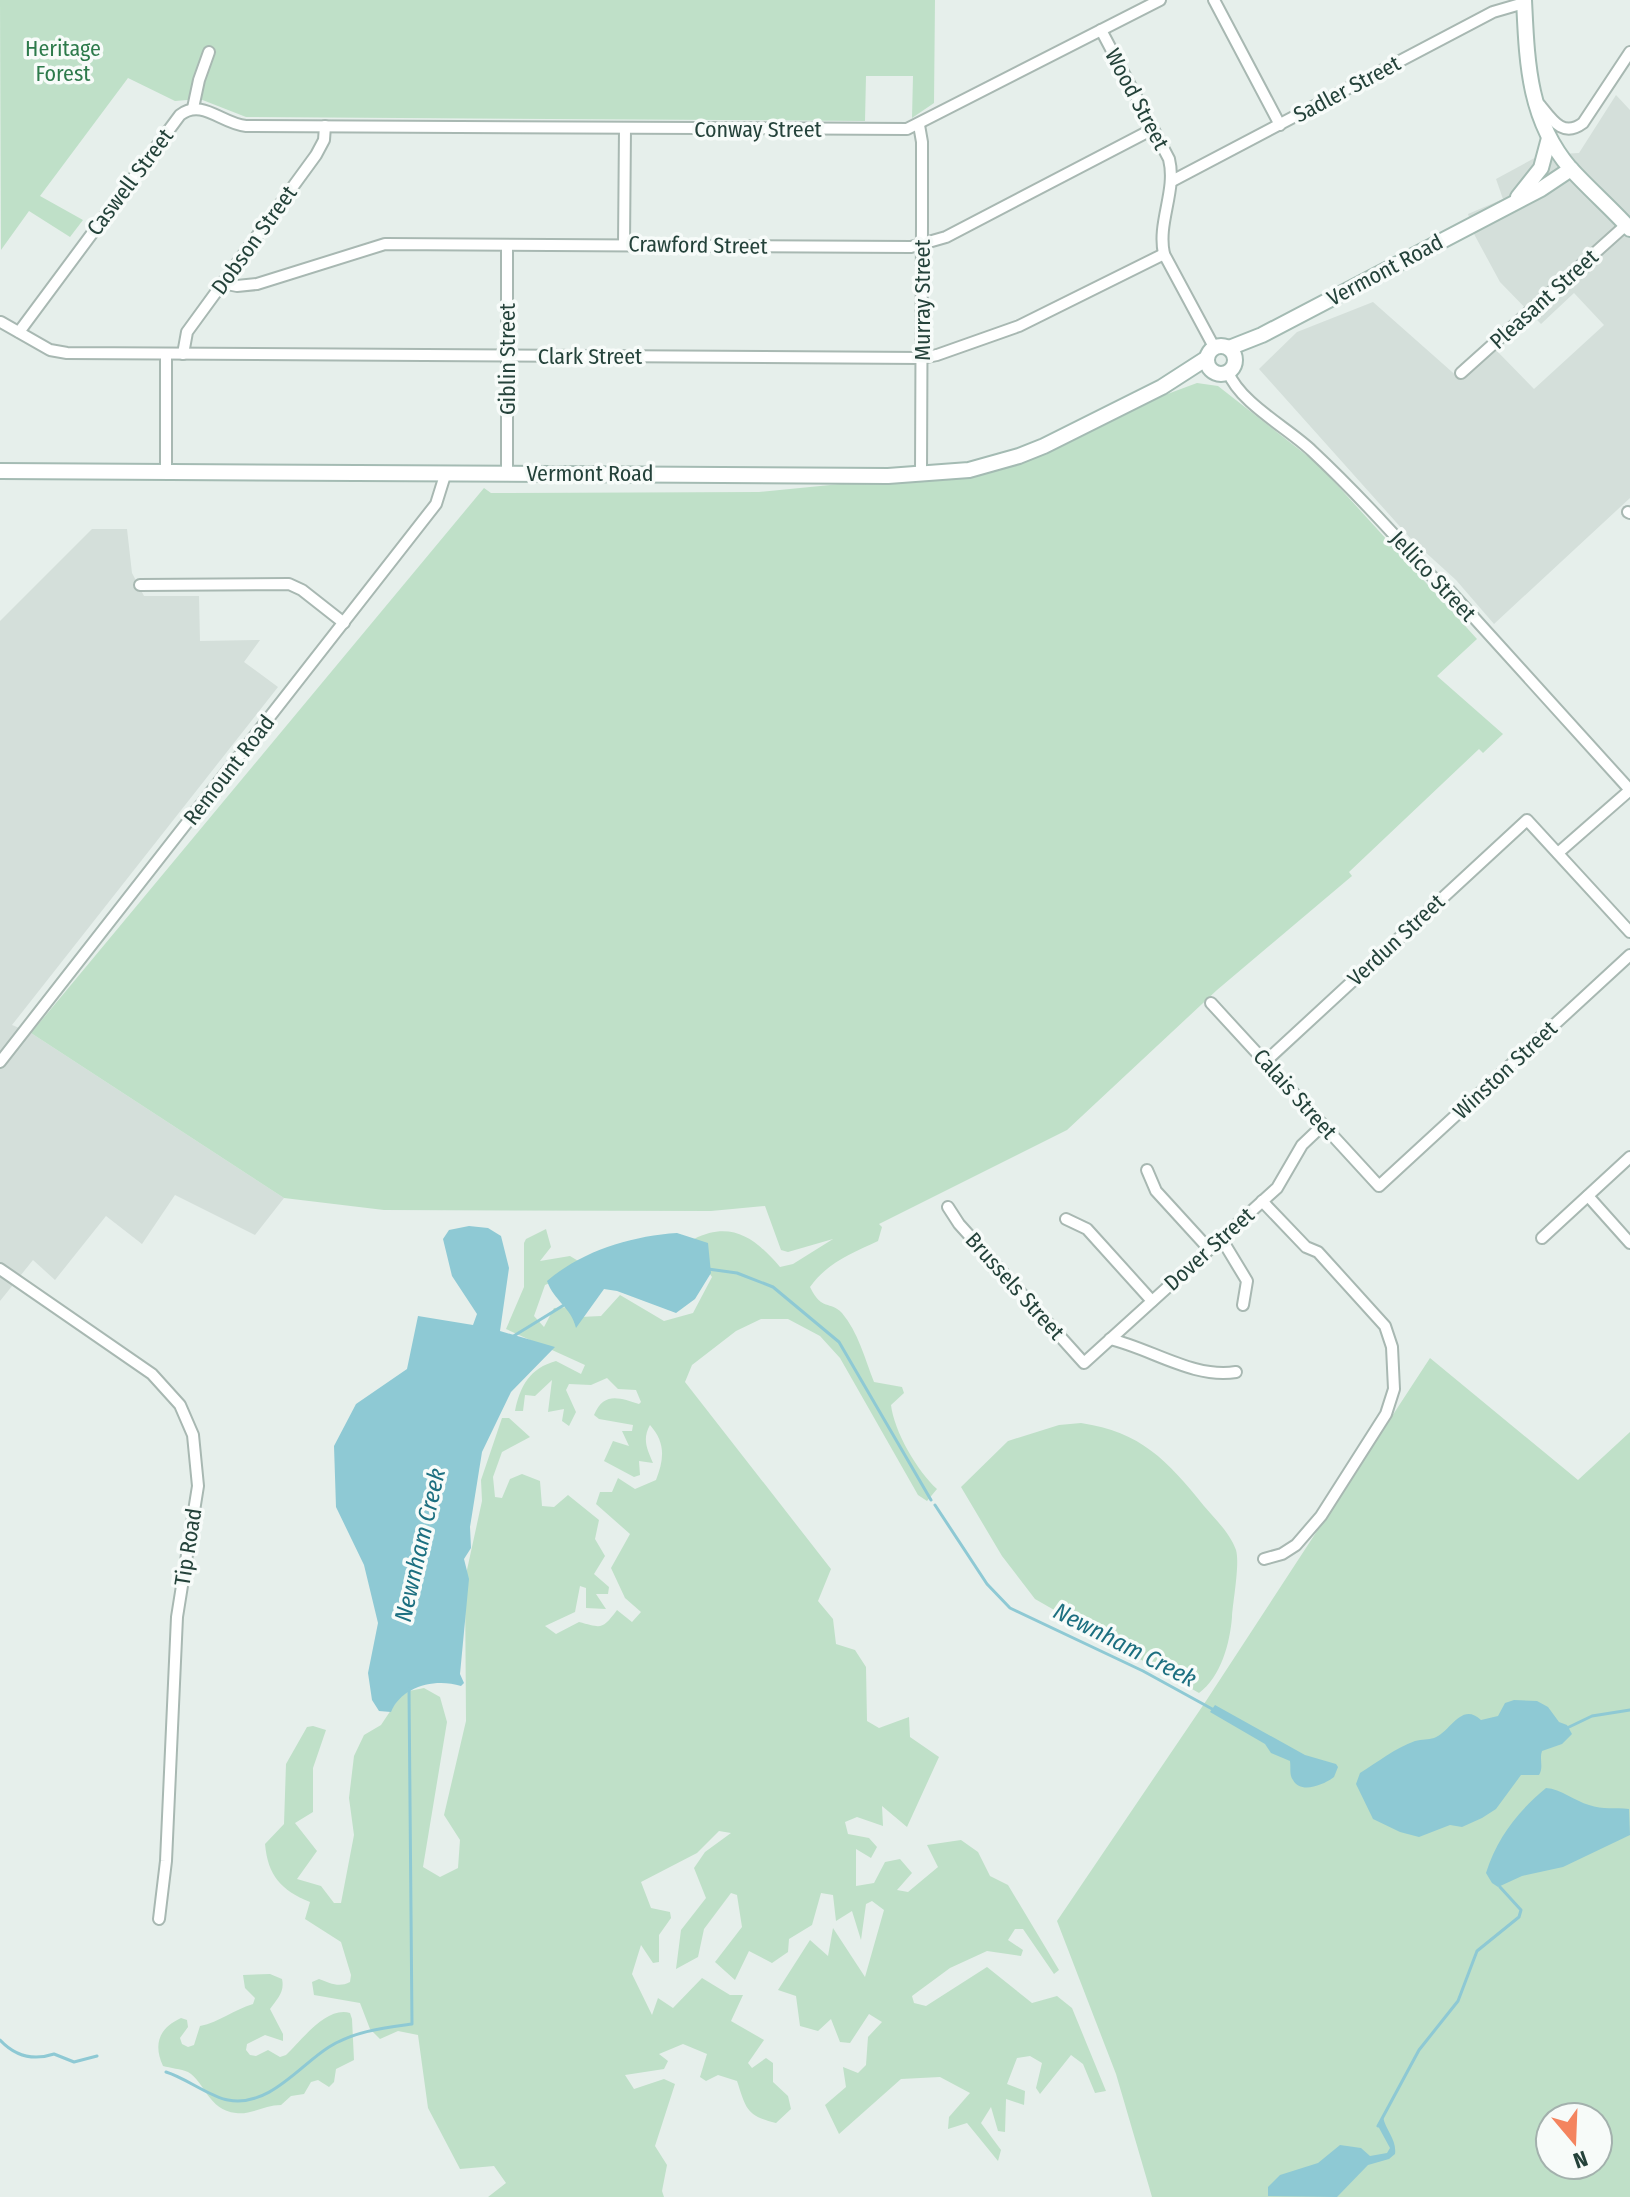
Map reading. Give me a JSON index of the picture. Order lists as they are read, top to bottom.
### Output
{
  "streets": {
    "street": [
      "Sadler Street",
      "Wood Street",
      "Conway Street",
      "Caswell Street",
      "Dobson Street",
      "Crawford Street",
      "Vermont Road",
      "Pleasant Street",
      "Murray Street",
      "Clark Street",
      "Giblin Street",
      "Jellico Street",
      "Remount Road",
      "Verdun Street",
      "Winston Street",
      "Calais Street",
      "Dover Street",
      "Brussels Street",
      "Tip Road"
    ]
  },
  "crossings": [
    ["Sadler Street", "Wood Street"],
    ["Wood Street", "Conway Street"],
    ["Wood Street", "Crawford Street"],
    ["Wood Street", "Clark Street"],
    ["Conway Street", "Dobson Street"],
    ["Conway Street", "Murray Street"],
    ["Caswell Street", "Clark Street"],
    ["Dobson Street", "Crawford Street"],
    ["Dobson Street", "Clark Street"],
    ["Crawford Street", "Murray Street"],
    ["Crawford Street", "Giblin Street"],
    ["Vermont Road", "Murray Street"],
    ["Vermont Road", "Giblin Street"],
    ["Vermont Road", "Jellico Street"],
    ["Vermont Road", "Remount Road"],
    ["Murray Street", "Clark Street"],
    ["Clark Street", "Giblin Street"],
    ["Verdun Street", "Calais Street"],
    ["Winston Street", "Calais Street"],
    ["Calais Street", "Dover Street"],
    ["Dover Street", "Brussels Street"]
  ],
  "water": ["Newnham Creek"],
  "parks": ["Heritage Forest"],
  "north": "bottom"
}
